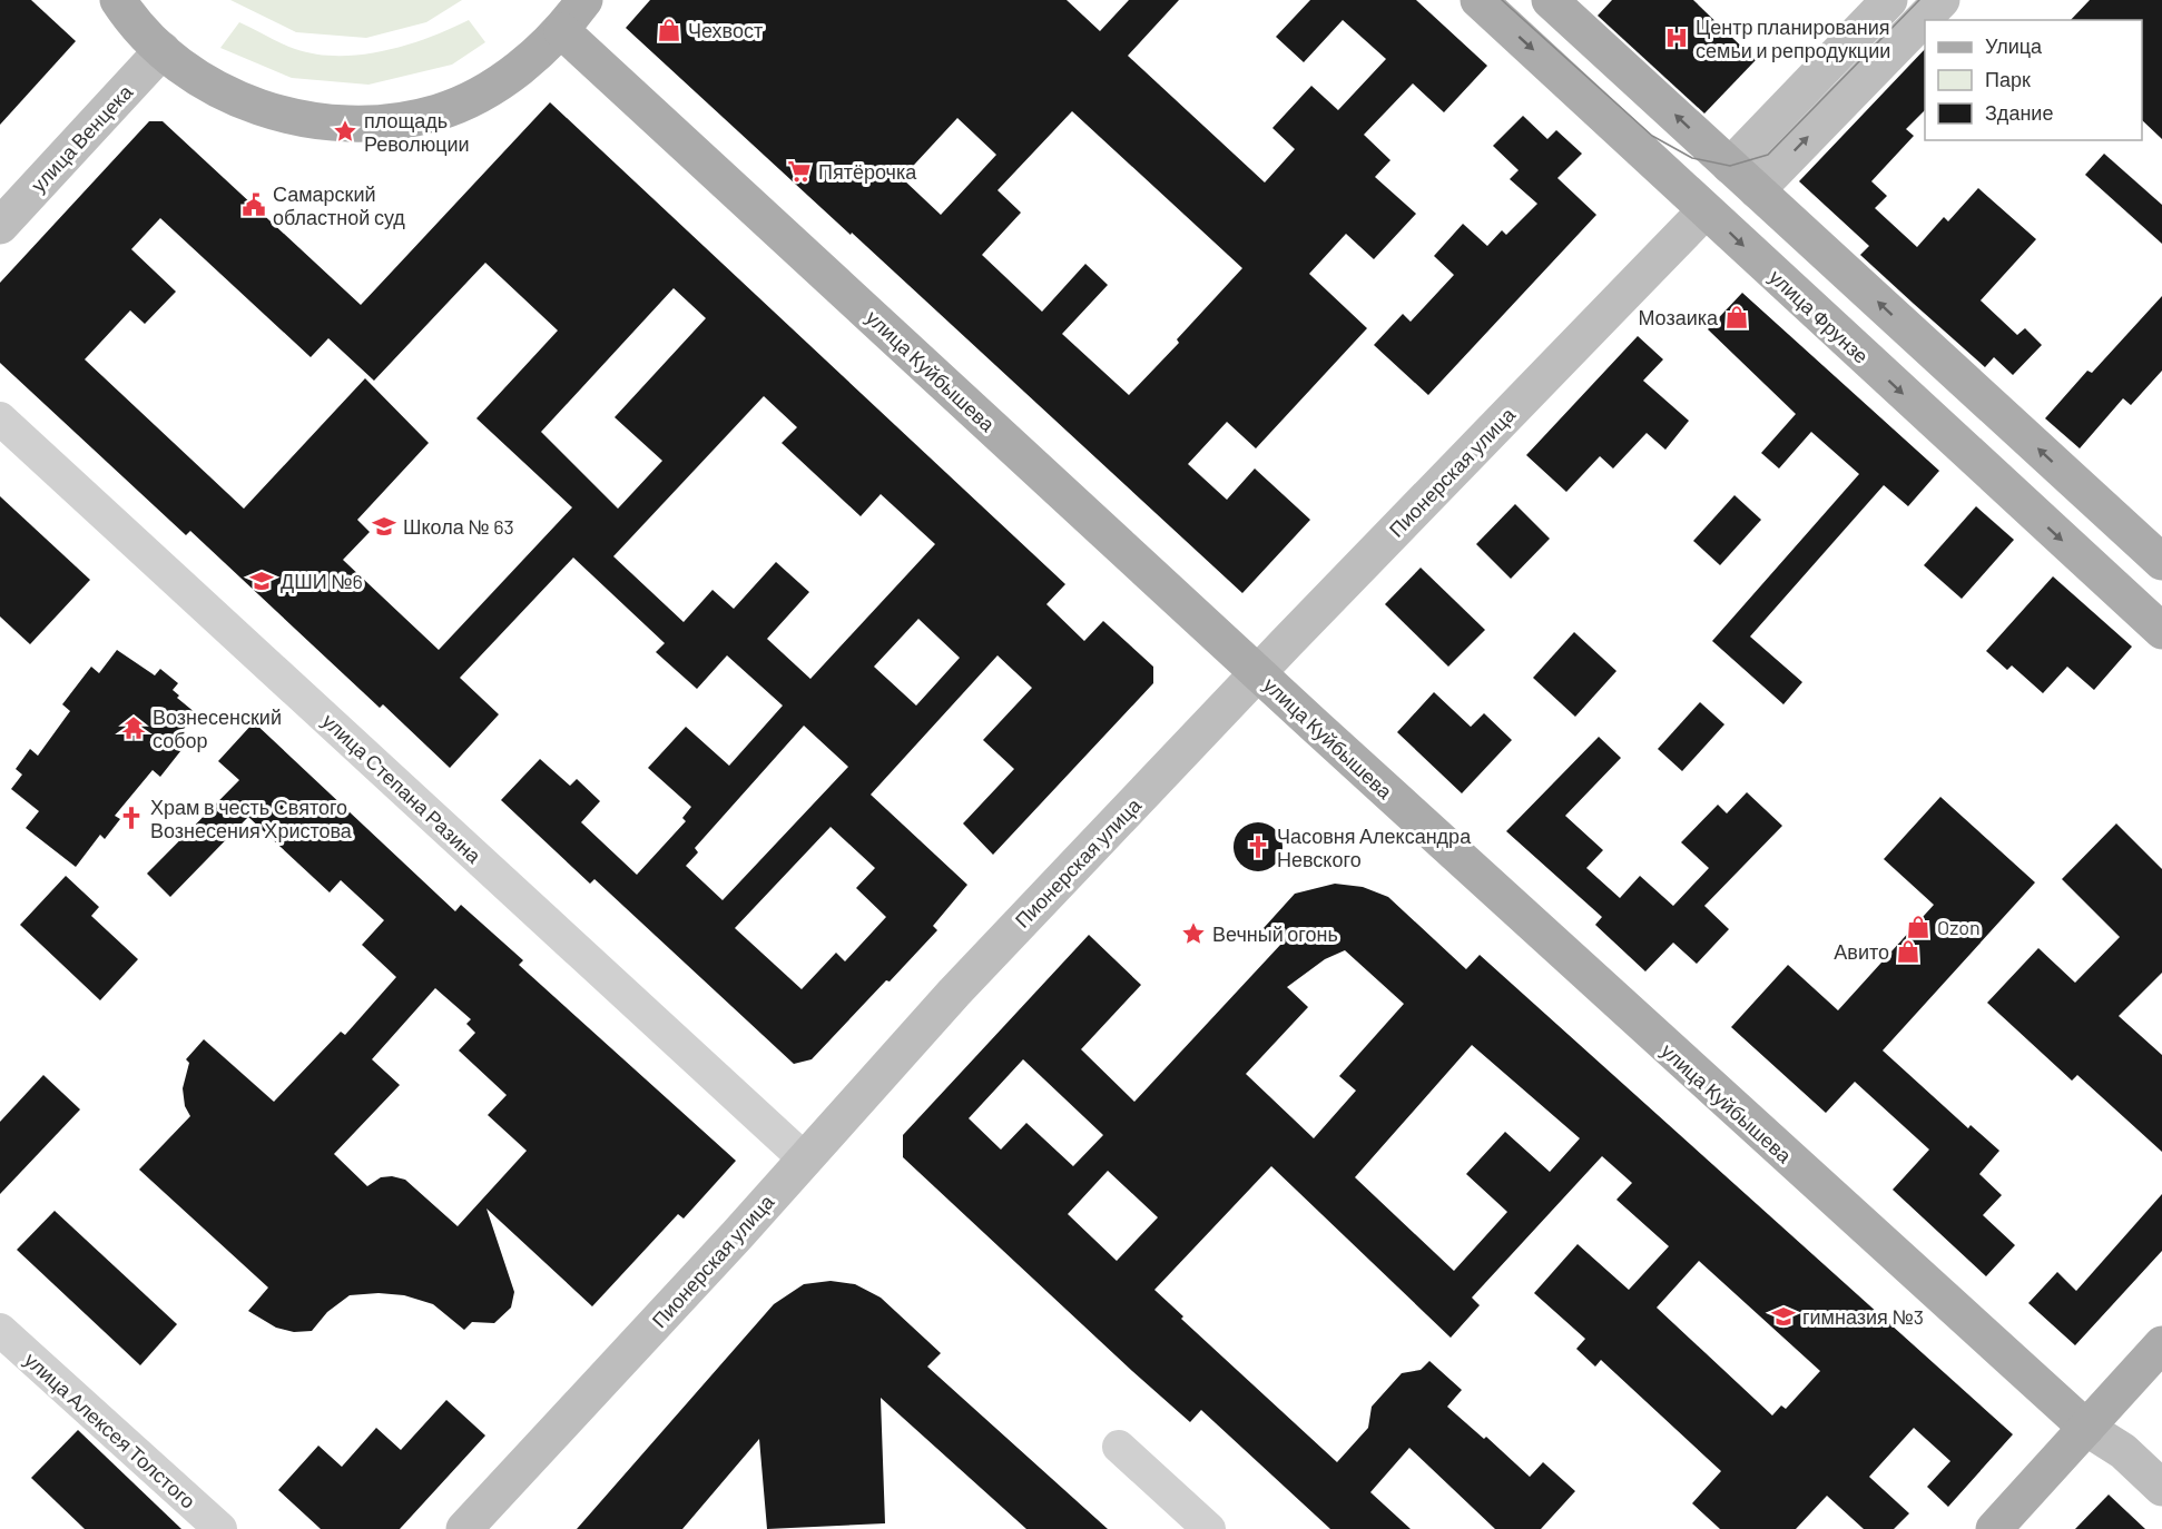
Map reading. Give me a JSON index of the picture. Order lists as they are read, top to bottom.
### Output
{
  "streets": {
    "main road": [
      "улица Венцека",
      "улица Фрунзе",
      "улица Куйбышева",
      "Пионерская улица"
    ],
    "street": ["улица Степана Разина", "улица Алексея Толстого"]
  },
  "crossings": [
    ["улица Фрунзе", "Пионерская улица"],
    ["улица Куйбышева", "Пионерская улица"],
    ["Пионерская улица", "улица Степана Разина"]
  ],
  "places": {
    "shop": [
      "Чехвост",
      "Мозаика",
      "Ozon",
      "Авито"
    ],
    "hospital": ["Центр планирования семьи и репродукции"],
    "place": ["площадь Революции", "Вечный огонь"],
    "supermarket": ["Пятёрочка"],
    "public building": ["Самарский областной суд"],
    "school or university": ["Школа № 63", "ДШИ №6", "гимназия №3"],
    "temple": ["Вознесенский собор"],
    "church": ["Храм в честь Святого Вознесения Христова", "Часовня Александра Невского"]
  },
  "legend": ["Улица", "Парк", "Здание"]
}
